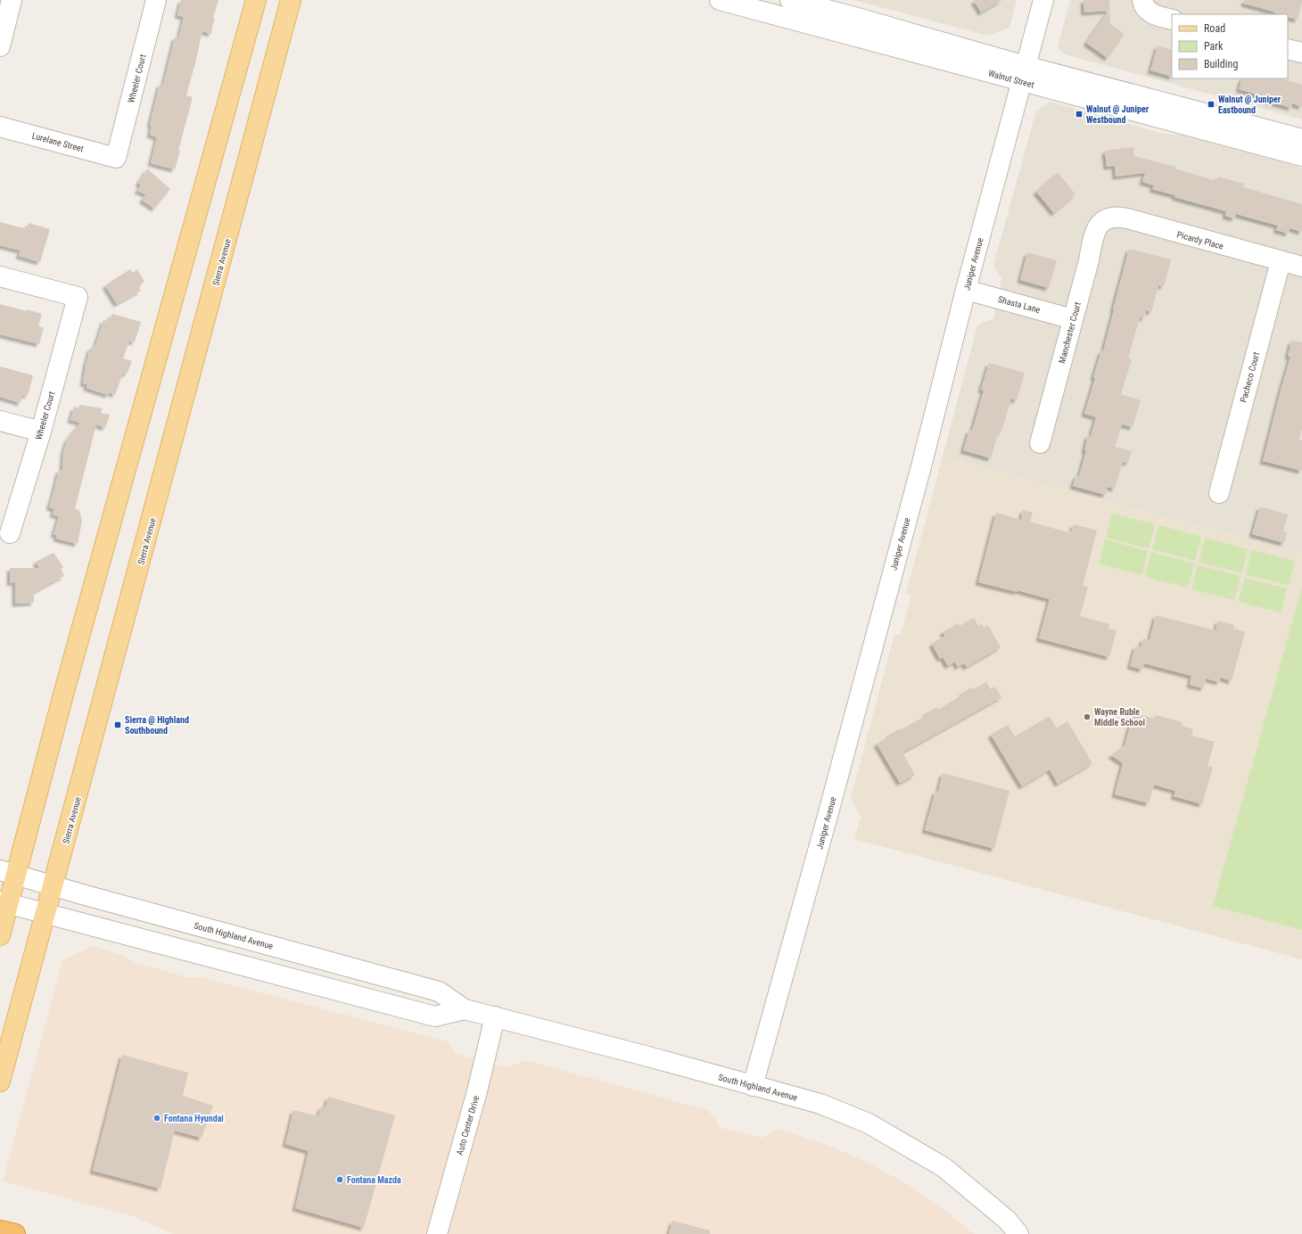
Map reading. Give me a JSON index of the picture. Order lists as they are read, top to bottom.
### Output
{
  "streets": {
    "main road": ["Sierra Avenue"],
    "street": [
      "Wheeler Court",
      "Walnut Street",
      "Lurelane Street",
      "Picardy Place",
      "Juniper Avenue",
      "Shasta Lane",
      "Manchester Court",
      "Pacheco Court",
      "South Highland Avenue",
      "Auto Center Drive"
    ]
  },
  "crossings": [
    ["Wheeler Court", "Lurelane Street"],
    ["Walnut Street", "Juniper Avenue"],
    ["Picardy Place", "Manchester Court"],
    ["Picardy Place", "Pacheco Court"],
    ["Sierra Avenue", "South Highland Avenue"],
    ["Juniper Avenue", "Shasta Lane"],
    ["Juniper Avenue", "South Highland Avenue"],
    ["Shasta Lane", "Manchester Court"],
    ["South Highland Avenue", "Auto Center Drive"]
  ],
  "places": {
    "transit": ["Walnut @ Juniper Eastbound", "Walnut @ Juniper Westbound", "Sierra @ Highland Southbound"],
    "other": ["Wayne Ruble Middle School", "Fontana Hyundai", "Fontana Mazda"]
  },
  "legend": ["Road", "Park", "Building"]
}
